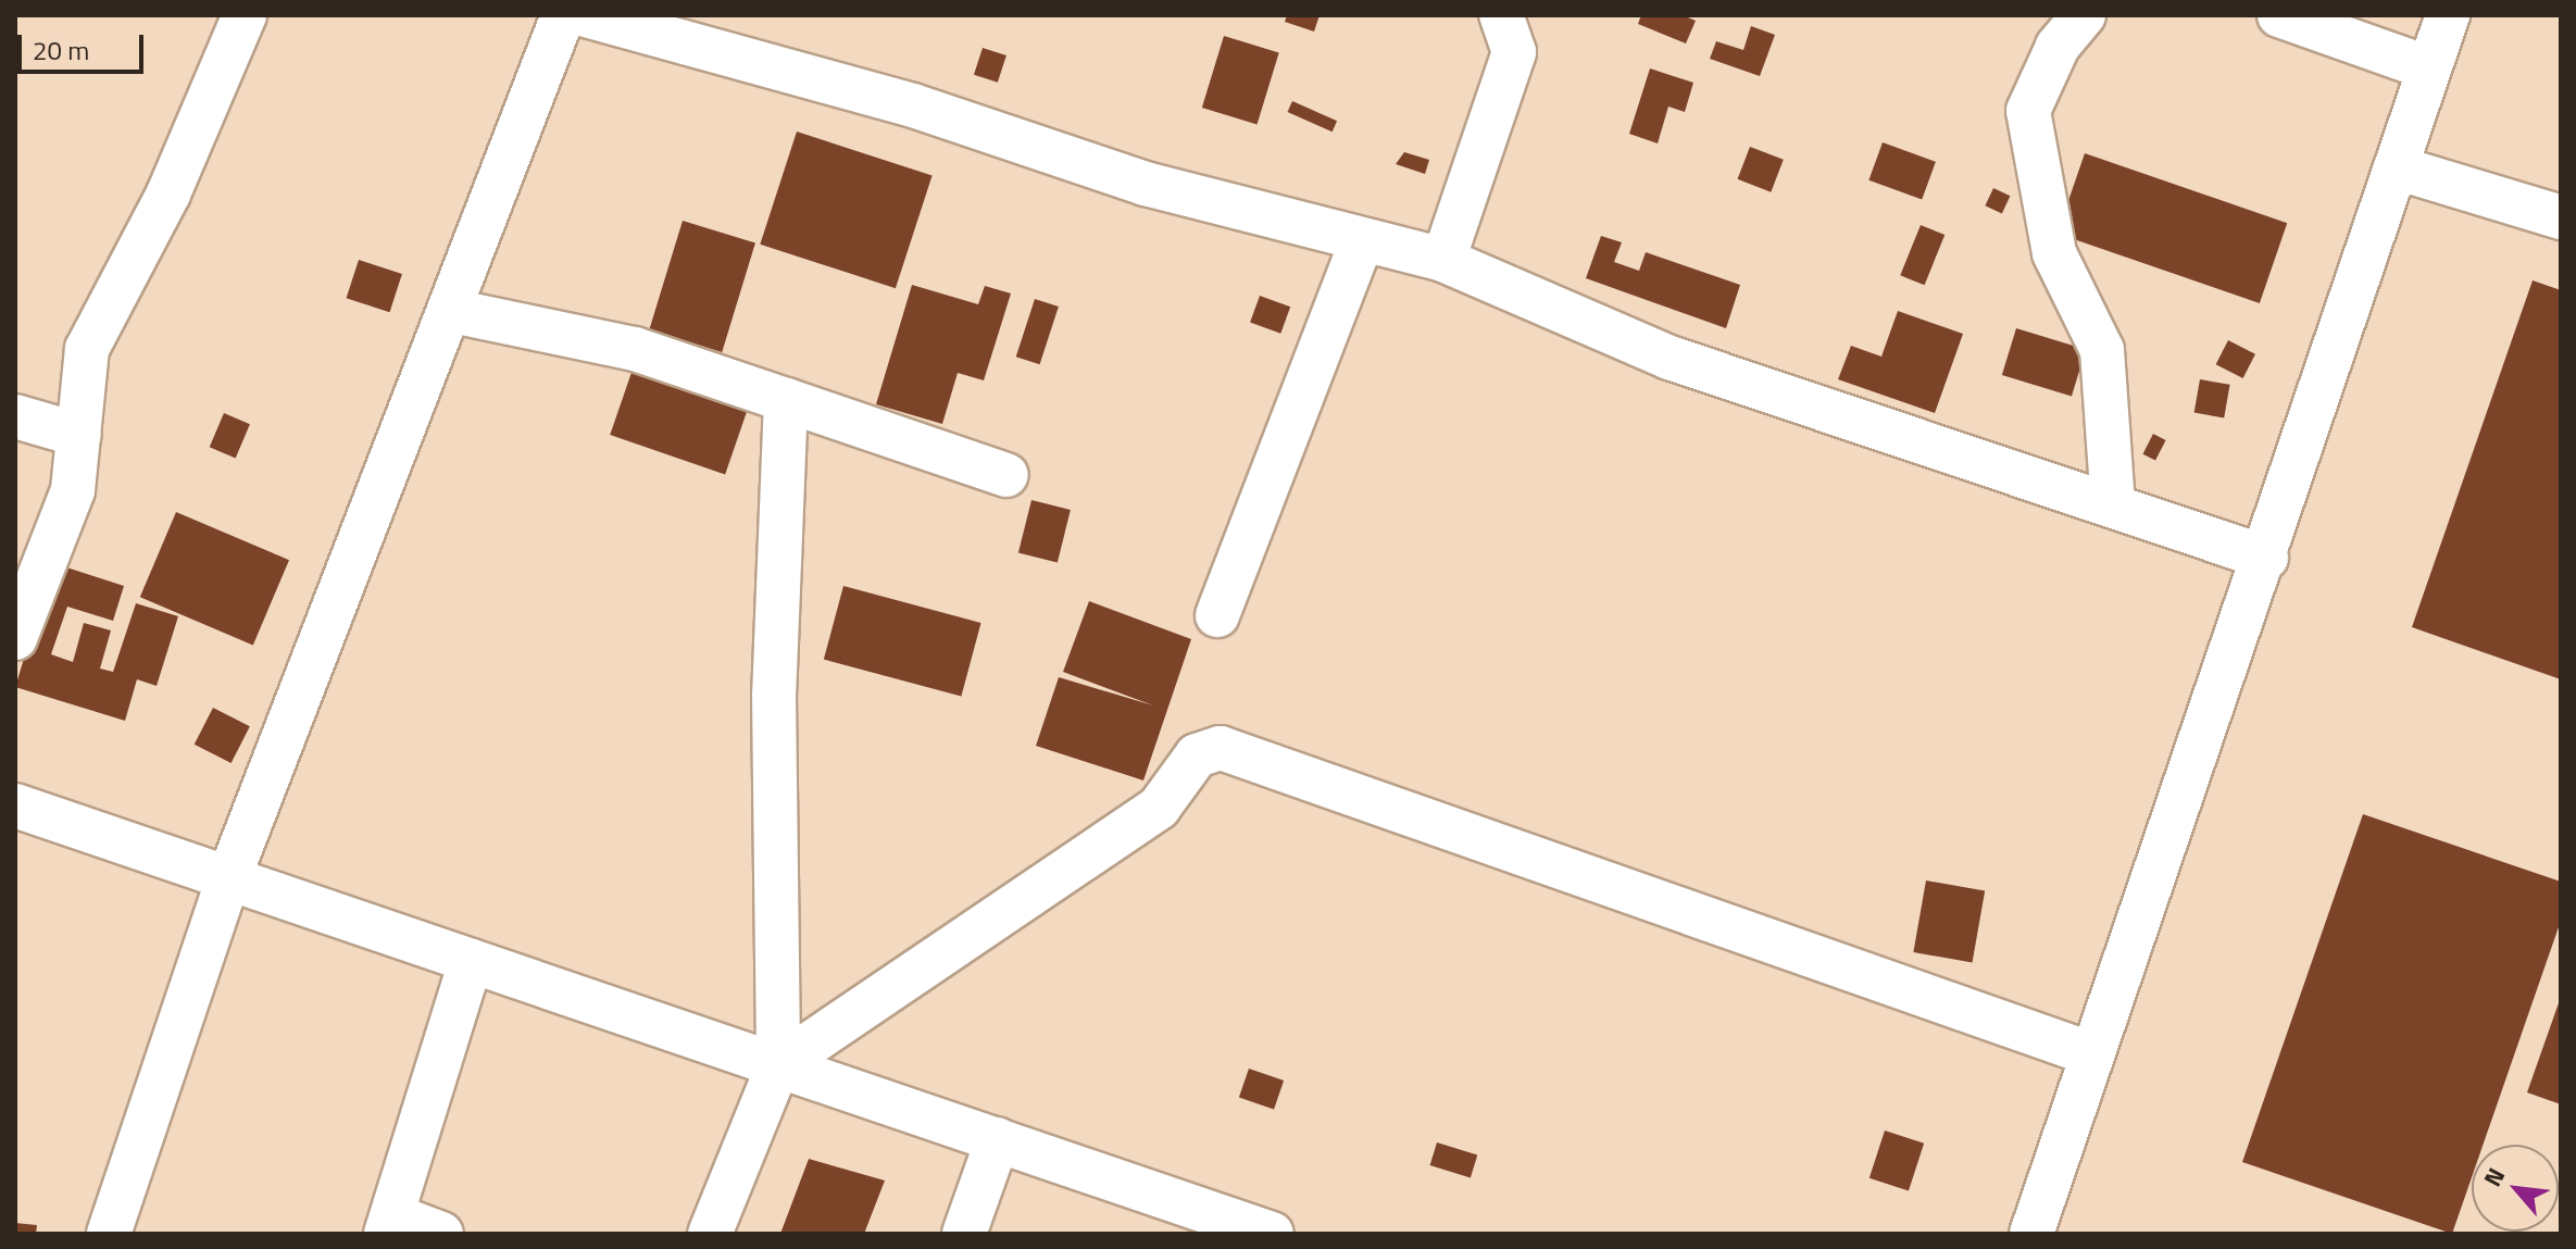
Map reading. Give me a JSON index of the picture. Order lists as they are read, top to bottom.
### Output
{
  "scale_bar": "20 m",
  "north": "top left"
}
